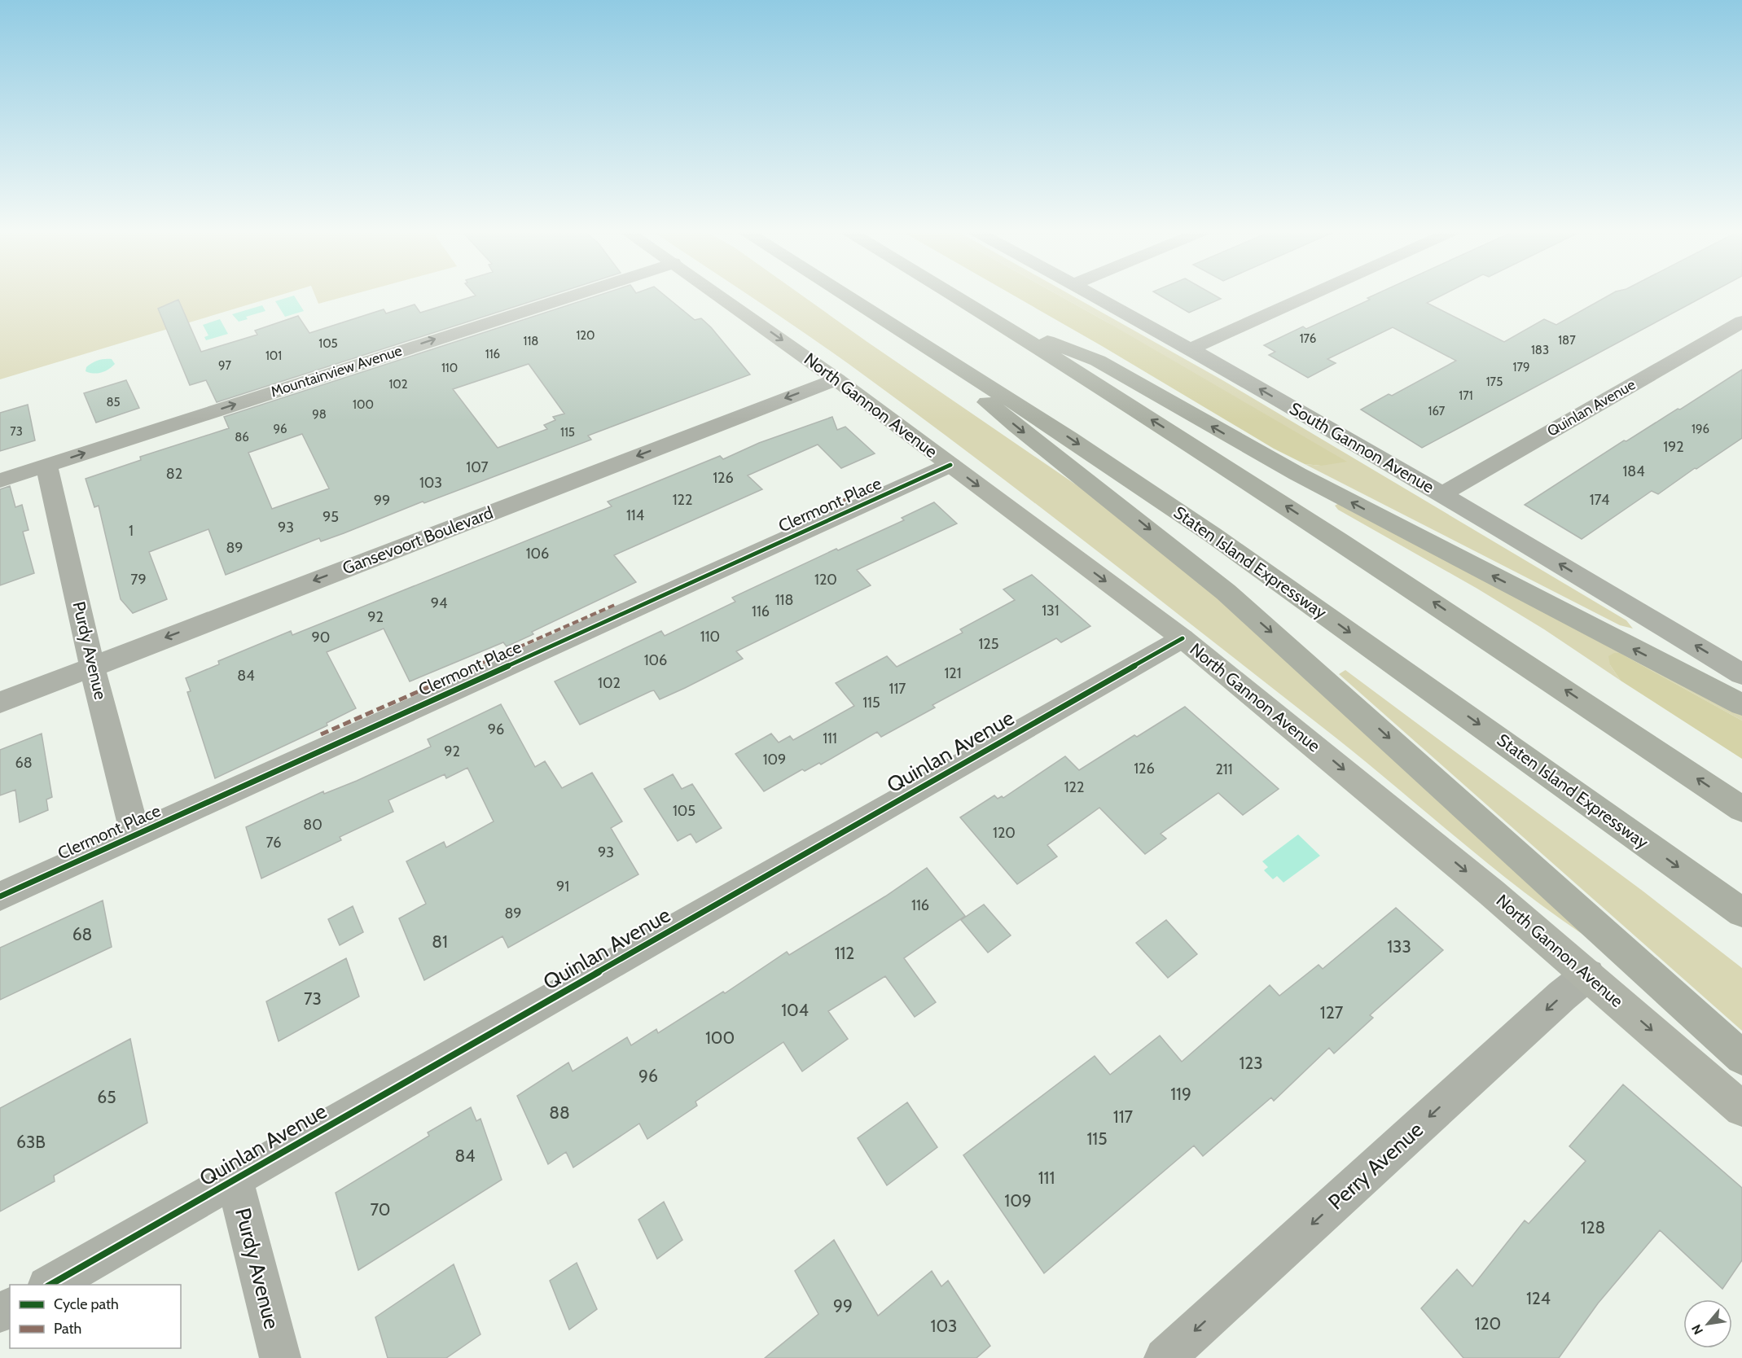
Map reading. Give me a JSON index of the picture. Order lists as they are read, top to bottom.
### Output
{
  "streets": {
    "highway": ["Staten Island Expressway"],
    "main road": ["North Gannon Avenue"],
    "street": [
      "Mountainview Avenue",
      "Quinlan Avenue",
      "South Gannon Avenue",
      "Clermont Place",
      "Gansevoort Boulevard",
      "Purdy Avenue",
      "Perry Avenue"
    ]
  },
  "crossings": [
    ["Mountainview Avenue", "Purdy Avenue"],
    ["North Gannon Avenue", "Quinlan Avenue"],
    ["North Gannon Avenue", "Clermont Place"],
    ["North Gannon Avenue", "Gansevoort Boulevard"],
    ["North Gannon Avenue", "Perry Avenue"],
    ["Quinlan Avenue", "South Gannon Avenue"],
    ["Quinlan Avenue", "Purdy Avenue"],
    ["Clermont Place", "Purdy Avenue"],
    ["Gansevoort Boulevard", "Purdy Avenue"]
  ],
  "one_way": [
    "Mountainview Avenue",
    "North Gannon Avenue",
    "South Gannon Avenue",
    "Gansevoort Boulevard",
    "Perry Avenue"
  ],
  "house_numbers": [
    "120",
    "176",
    "187",
    "118",
    "105",
    "183",
    "116",
    "101",
    "97",
    "179",
    "110",
    "175",
    "102",
    "171",
    "85",
    "100",
    "167",
    "98",
    "96",
    "196",
    "73",
    "115",
    "86",
    "192",
    "107",
    "184",
    "82",
    "126",
    "103",
    "122",
    "174",
    "99",
    "114",
    "95",
    "93",
    "1",
    "89",
    "106",
    "79",
    "120",
    "118",
    "94",
    "131",
    "116",
    "92",
    "110",
    "90",
    "125",
    "106",
    "121",
    "84",
    "102",
    "117",
    "115",
    "96",
    "111",
    "92",
    "109",
    "68",
    "126",
    "211",
    "122",
    "105",
    "80",
    "120",
    "76",
    "93",
    "91",
    "116",
    "89",
    "68",
    "81",
    "133",
    "112",
    "73",
    "104",
    "127",
    "100",
    "123",
    "96",
    "119",
    "65",
    "88",
    "117",
    "115",
    "63B",
    "84",
    "111",
    "109",
    "70",
    "128",
    "124",
    "99",
    "120",
    "103"
  ],
  "legend": ["Cycle path", "Path"],
  "north": "bottom left"
}
